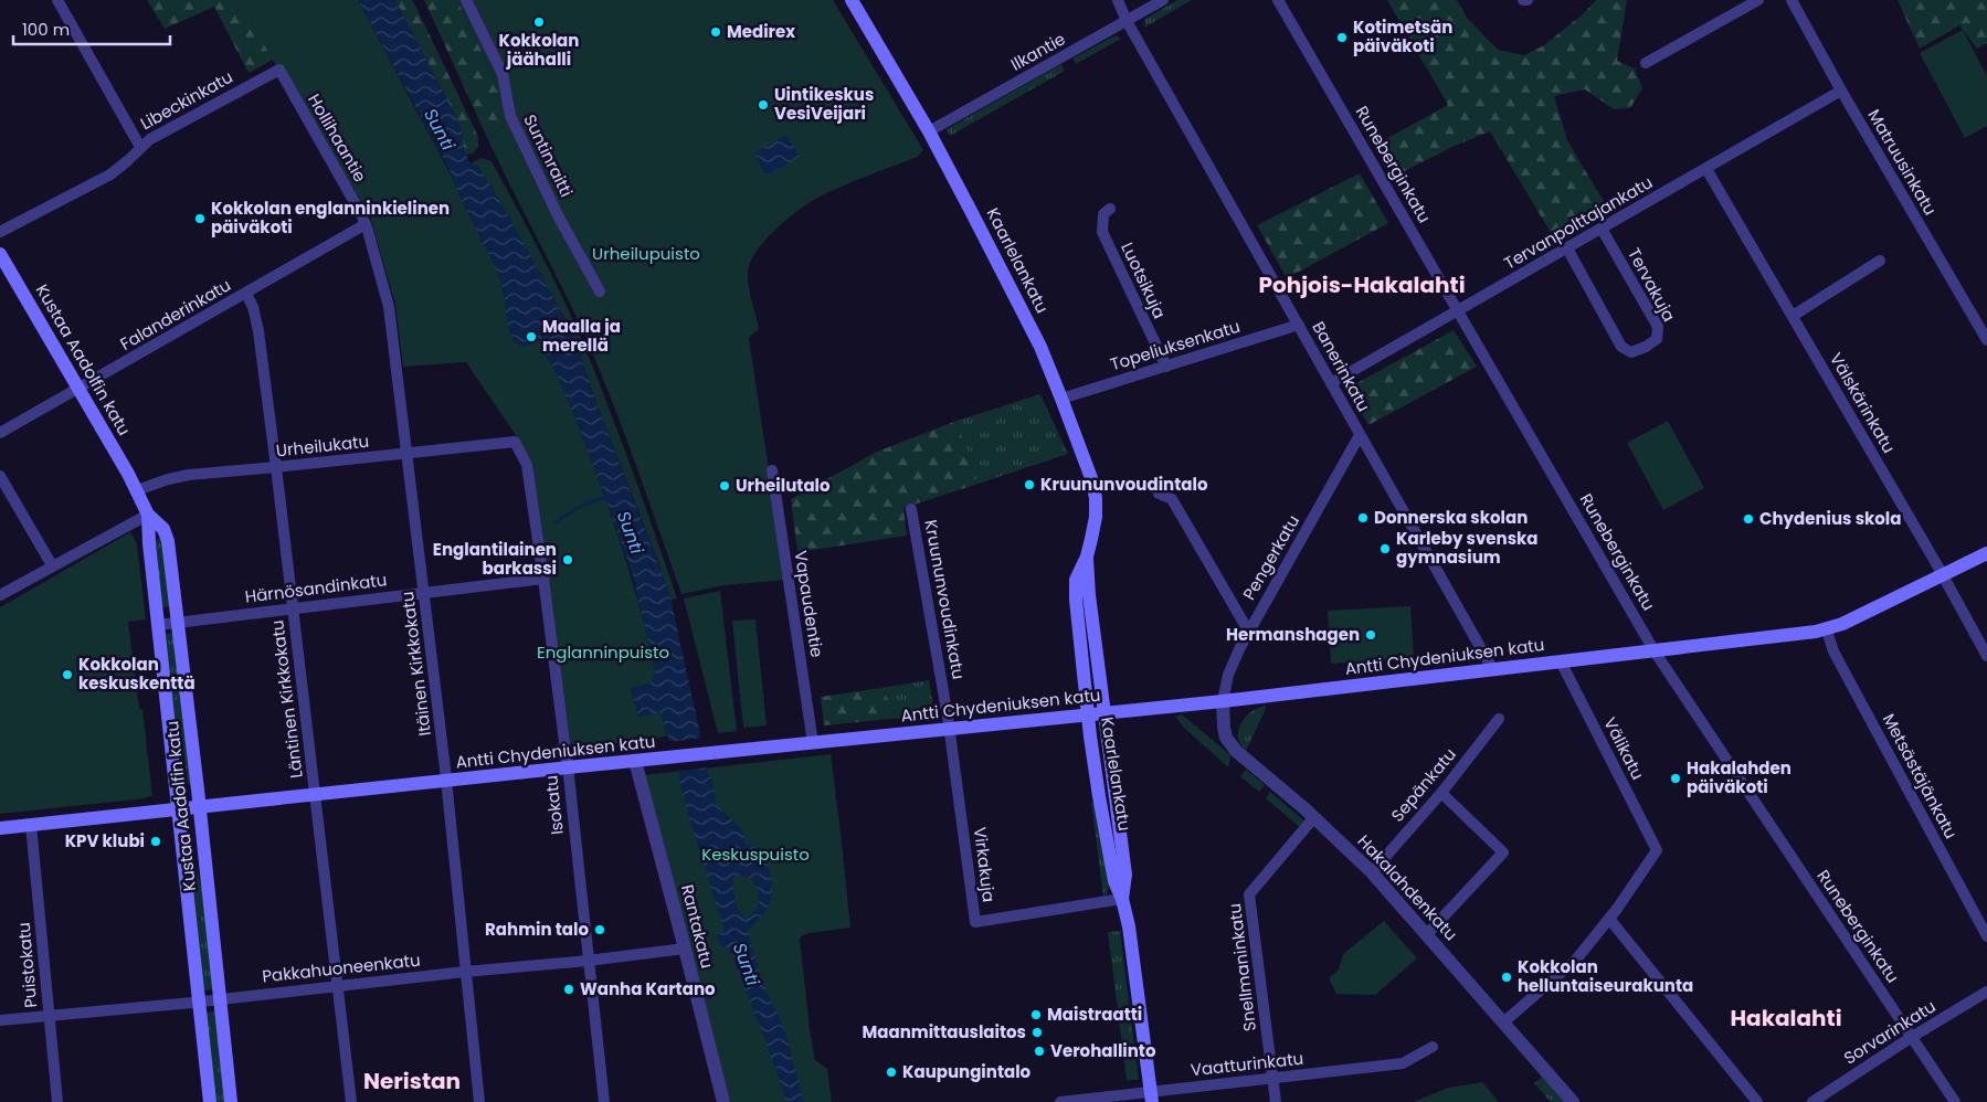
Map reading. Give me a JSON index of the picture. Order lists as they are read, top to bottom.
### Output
{
  "streets": {
    "main road": ["Kaarlelankatu", "Kustaa Aadolfin katu", "Antti Chydeniuksen katu"],
    "street": [
      "Ilkantie",
      "Libeckinkatu",
      "Hollihaantie",
      "Suntinraitti",
      "Matruusinkatu",
      "Runeberginkatu",
      "Tervanpolttajankatu",
      "Luotsikuja",
      "Tervakuja",
      "Falanderinkatu",
      "Topeliuksenkatu",
      "Banerinkatu",
      "Välskärinkatu",
      "Urheilukatu",
      "Pengerkatu",
      "Härnösandinkatu",
      "Kruununvoudinkatu",
      "Vapaudentie",
      "Itäinen Kirkkokatu",
      "Läntinen Kirkkokatu",
      "Välikatu",
      "Metsästäjänkatu",
      "Sepänkatu",
      "Isokatu",
      "Virkakuja",
      "Hakalahdenkatu",
      "Rantakatu",
      "Puistokatu",
      "Snellmaninkatu",
      "Pakkahuoneenkatu",
      "Sorvarinkatu",
      "Vaatturinkatu"
    ]
  },
  "crossings": [
    ["Ilkantie", "Kaarlelankatu"],
    ["Ilkantie", "Banerinkatu"],
    ["Libeckinkatu", "Hollihaantie"],
    ["Hollihaantie", "Falanderinkatu"],
    ["Hollihaantie", "Itäinen Kirkkokatu"],
    ["Matruusinkatu", "Tervanpolttajankatu"],
    ["Runeberginkatu", "Tervanpolttajankatu"],
    ["Runeberginkatu", "Antti Chydeniuksen katu"],
    ["Runeberginkatu", "Sorvarinkatu"],
    ["Tervanpolttajankatu", "Tervakuja"],
    ["Tervanpolttajankatu", "Banerinkatu"],
    ["Tervanpolttajankatu", "Välskärinkatu"],
    ["Kaarlelankatu", "Topeliuksenkatu"],
    ["Kaarlelankatu", "Antti Chydeniuksen katu"],
    ["Kaarlelankatu", "Virkakuja"],
    ["Kaarlelankatu", "Vaatturinkatu"],
    ["Luotsikuja", "Topeliuksenkatu"],
    ["Falanderinkatu", "Kustaa Aadolfin katu"],
    ["Falanderinkatu", "Itäinen Kirkkokatu"],
    ["Falanderinkatu", "Läntinen Kirkkokatu"],
    ["Topeliuksenkatu", "Banerinkatu"],
    ["Kustaa Aadolfin katu", "Urheilukatu"],
    ["Kustaa Aadolfin katu", "Härnösandinkatu"],
    ["Kustaa Aadolfin katu", "Antti Chydeniuksen katu"],
    ["Kustaa Aadolfin katu", "Pakkahuoneenkatu"],
    ["Banerinkatu", "Pengerkatu"],
    ["Banerinkatu", "Antti Chydeniuksen katu"],
    ["Välskärinkatu", "Antti Chydeniuksen katu"],
    ["Urheilukatu", "Itäinen Kirkkokatu"],
    ["Urheilukatu", "Läntinen Kirkkokatu"],
    ["Urheilukatu", "Isokatu"],
    ["Pengerkatu", "Antti Chydeniuksen katu"],
    ["Pengerkatu", "Hakalahdenkatu"],
    ["Härnösandinkatu", "Itäinen Kirkkokatu"],
    ["Härnösandinkatu", "Läntinen Kirkkokatu"],
    ["Härnösandinkatu", "Isokatu"],
    ["Kruununvoudinkatu", "Antti Chydeniuksen katu"],
    ["Kruununvoudinkatu", "Virkakuja"],
    ["Vapaudentie", "Antti Chydeniuksen katu"],
    ["Antti Chydeniuksen katu", "Itäinen Kirkkokatu"],
    ["Antti Chydeniuksen katu", "Läntinen Kirkkokatu"],
    ["Antti Chydeniuksen katu", "Välikatu"],
    ["Antti Chydeniuksen katu", "Metsästäjänkatu"],
    ["Antti Chydeniuksen katu", "Isokatu"],
    ["Antti Chydeniuksen katu", "Virkakuja"],
    ["Antti Chydeniuksen katu", "Hakalahdenkatu"],
    ["Antti Chydeniuksen katu", "Rantakatu"],
    ["Antti Chydeniuksen katu", "Puistokatu"],
    ["Itäinen Kirkkokatu", "Pakkahuoneenkatu"],
    ["Läntinen Kirkkokatu", "Pakkahuoneenkatu"],
    ["Sepänkatu", "Hakalahdenkatu"],
    ["Isokatu", "Pakkahuoneenkatu"],
    ["Hakalahdenkatu", "Snellmaninkatu"],
    ["Rantakatu", "Pakkahuoneenkatu"],
    ["Puistokatu", "Pakkahuoneenkatu"],
    ["Snellmaninkatu", "Vaatturinkatu"]
  ],
  "districts": ["Pohjois-Hakalahti", "Hakalahti", "Neristan"],
  "water": ["Sunti"],
  "parks": ["Urheilupuisto", "Englanninpuisto", "Keskuspuisto"],
  "places": [
    "Kokkolan jäähalli",
    "Medirex",
    "Kotimetsän päiväkoti",
    "Uintikeskus VesiVeijari",
    "Kokkolan englanninkielinen päiväkoti",
    "Maalla ja merellä",
    "Kruununvoudintalo",
    "Urheilutalo",
    "Donnerska skolan",
    "Chydenius skola",
    "Karleby svenska gymnasium",
    "Englantilainen barkassi",
    "Hermanshagen",
    "Kokkolan keskuskenttä",
    "Hakalahden päiväkoti",
    "KPV klubi",
    "Rahmin talo",
    "Kokkolan helluntaiseurakunta",
    "Wanha Kartano",
    "Maistraatti",
    "Maanmittauslaitos",
    "Verohallinto",
    "Kaupungintalo"
  ],
  "scale_bar": "100 m"
}
